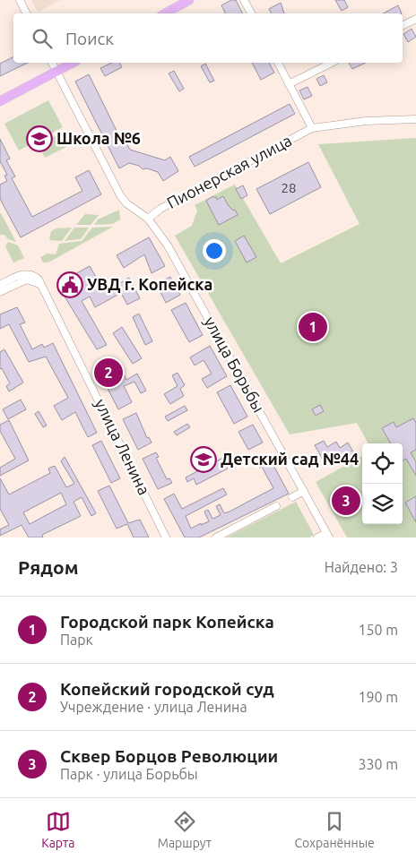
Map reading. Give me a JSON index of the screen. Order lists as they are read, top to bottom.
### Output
{
  "streets": {
    "street": ["Пионерская улица", "улица Борьбы", "улица Ленина"]
  },
  "crossings": [
    ["Пионерская улица", "улица Борьбы"]
  ],
  "places": {
    "school or university": ["Школа №6", "Детский сад №44"],
    "public building": ["УВД г. Копейска"]
  },
  "house_numbers": ["28"],
  "page": {
    "search": "Поиск",
    "pins": ["1", "2", "3"],
    "heading": ["Рядом", "Найдено: 3"],
    "list": [
      {
        "mark": "1",
        "name": "Городской парк Копейска",
        "note": "Парк",
        "value": "150 m"
      },
      {
        "mark": "2",
        "name": "Копейский городской суд",
        "note": "Учреждение · улица Ленина",
        "value": "190 m"
      },
      {
        "mark": "3",
        "name": "Сквер Борцов Революции",
        "note": "Парк · улица Борьбы",
        "value": "330 m"
      }
    ],
    "nav": ["Карта", "Маршрут", "Сохранённые"]
  }
}
